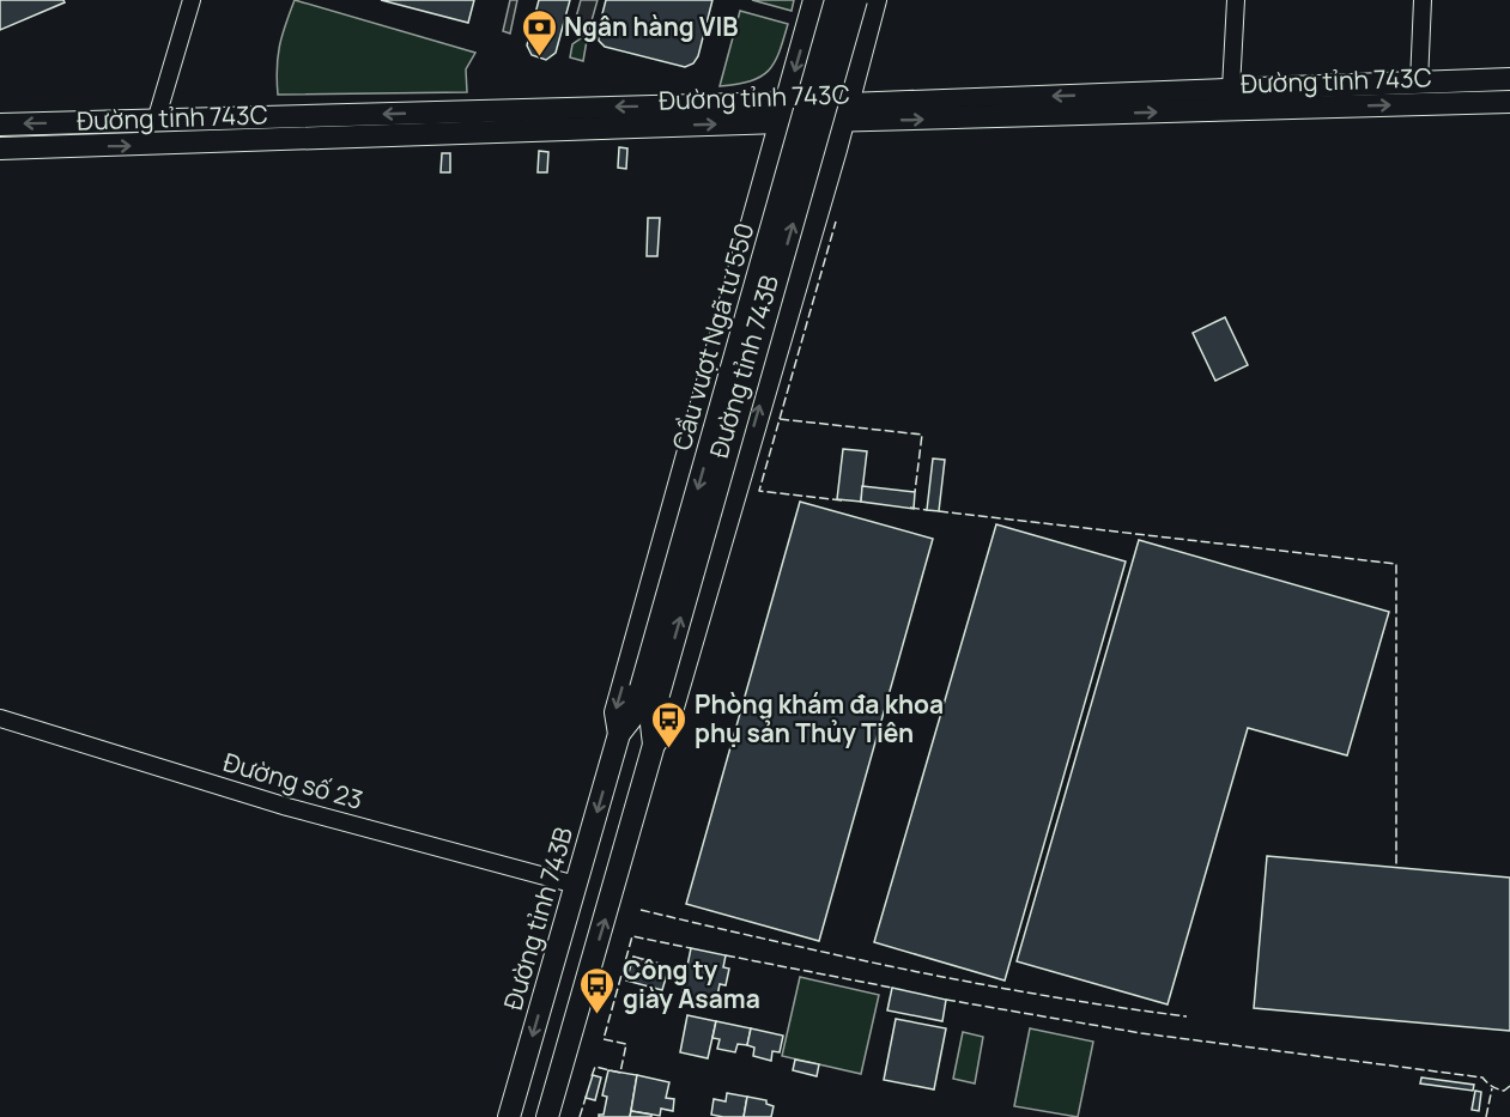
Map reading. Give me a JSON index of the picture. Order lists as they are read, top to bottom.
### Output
{
  "streets": {
    "main road": ["Đường tỉnh 743C", "Cầu vượt Ngã tư 550", "Đường tỉnh 743B"],
    "street": ["Đường số 23"]
  },
  "crossings": [
    ["Đường tỉnh 743C", "Đường tỉnh 743B"],
    ["Cầu vượt Ngã tư 550", "Đường tỉnh 743B"],
    ["Đường tỉnh 743B", "Đường số 23"]
  ],
  "places": {
    "bank": ["Ngân hàng VIB"],
    "bus stop": ["Phòng khám đa khoa phụ sản Thủy Tiên", "Công ty giày Asama"]
  }
}
